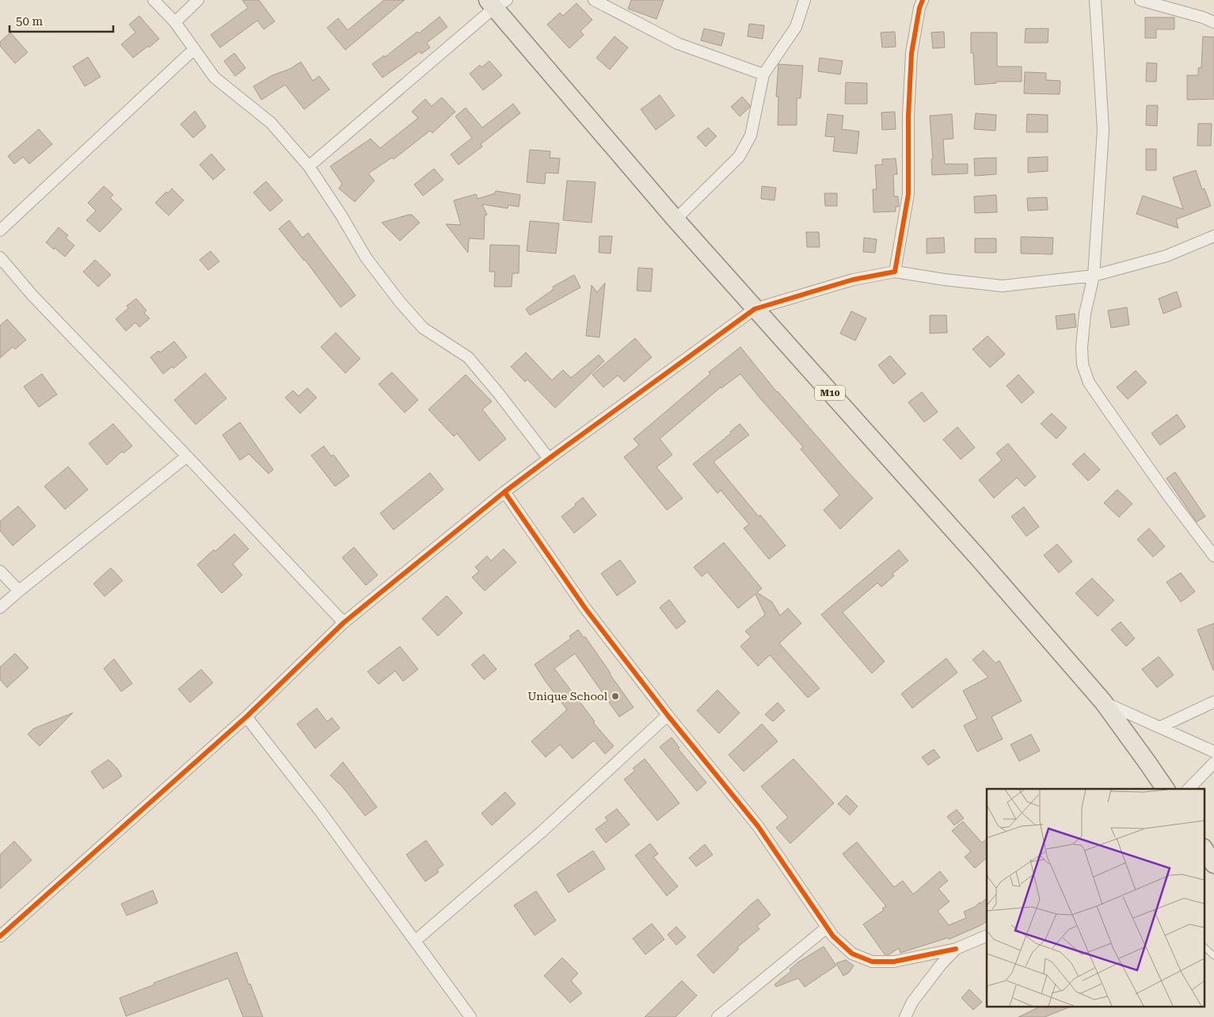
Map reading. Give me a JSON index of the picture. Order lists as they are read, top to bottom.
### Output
{
  "streets": {
    "main road": ["M10"]
  },
  "places": ["Unique School"],
  "scale_bar": "50 m"
}
